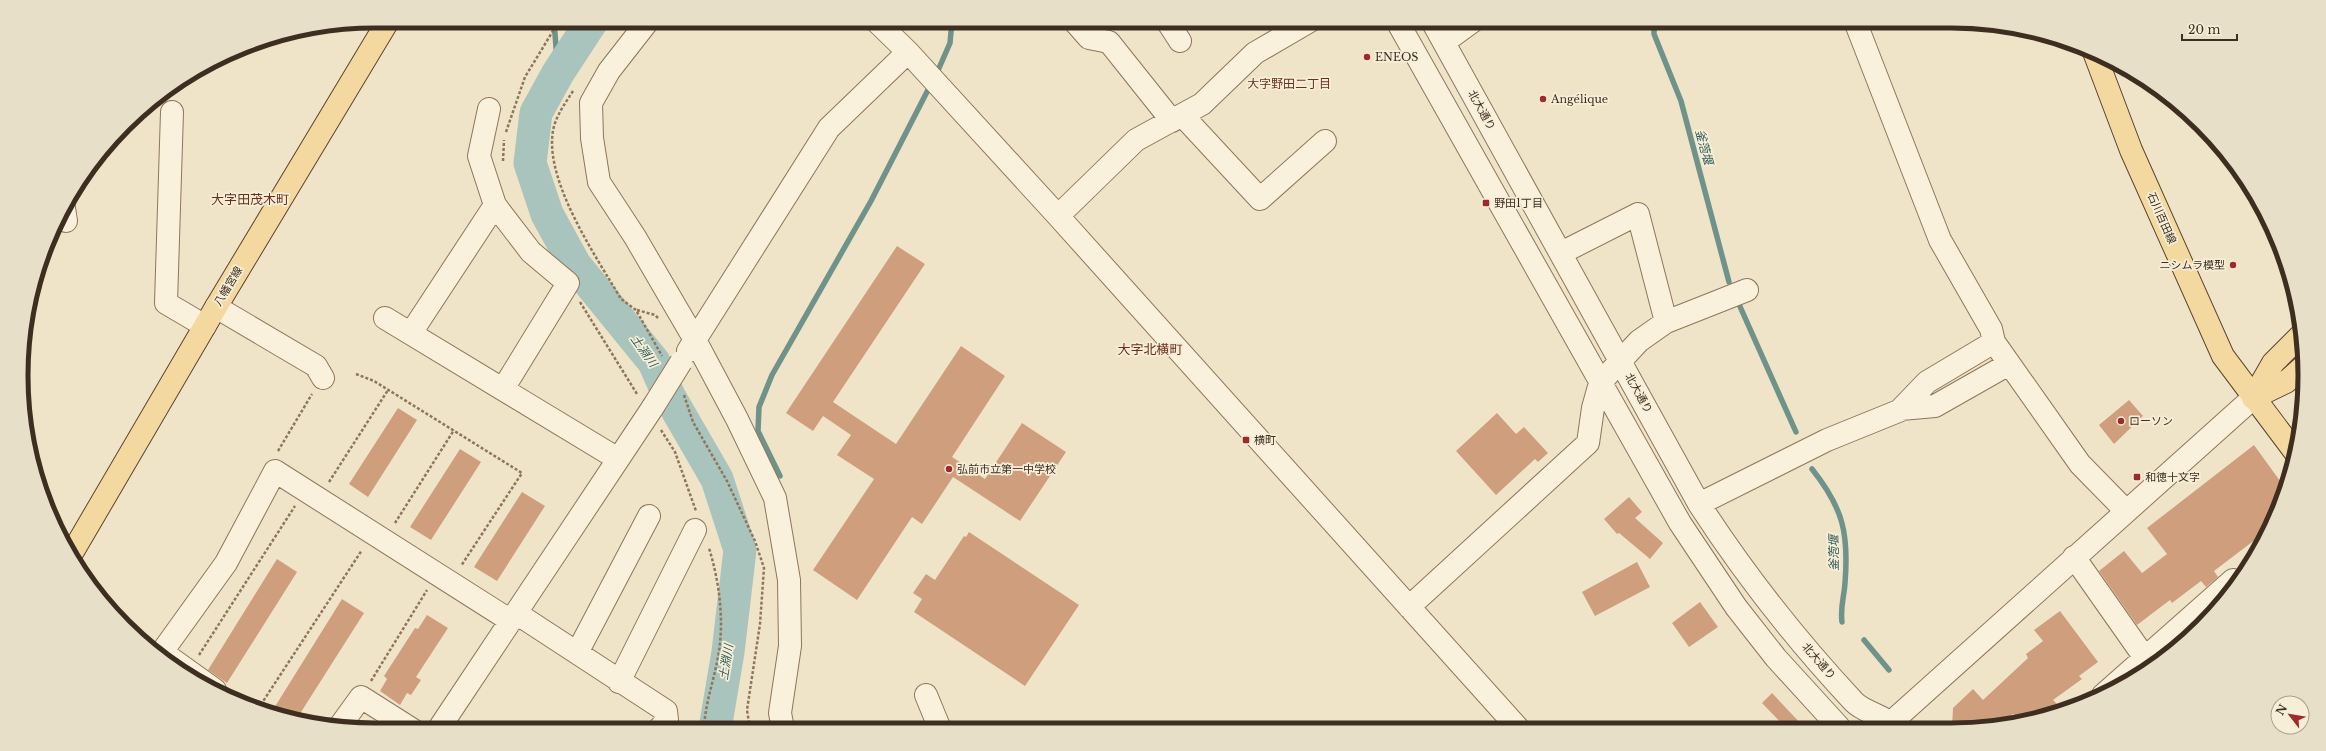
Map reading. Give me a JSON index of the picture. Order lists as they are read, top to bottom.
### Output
{
  "streets": {
    "main road": ["石川百田線", "八幡宮線"],
    "street": ["北大通り"]
  },
  "districts": ["大字野田二丁目", "大字田茂木町", "大字北横町"],
  "water": ["釜萢堰", "土淵川"],
  "places": {
    "other": [
      "ENEOS",
      "Angélique",
      "ニシムラ模型",
      "ローソン",
      "弘前市立第一中学校"
    ],
    "transit": ["野田1丁目", "横町", "和徳十文字"]
  },
  "scale_bar": "20 m",
  "north": "top left"
}
